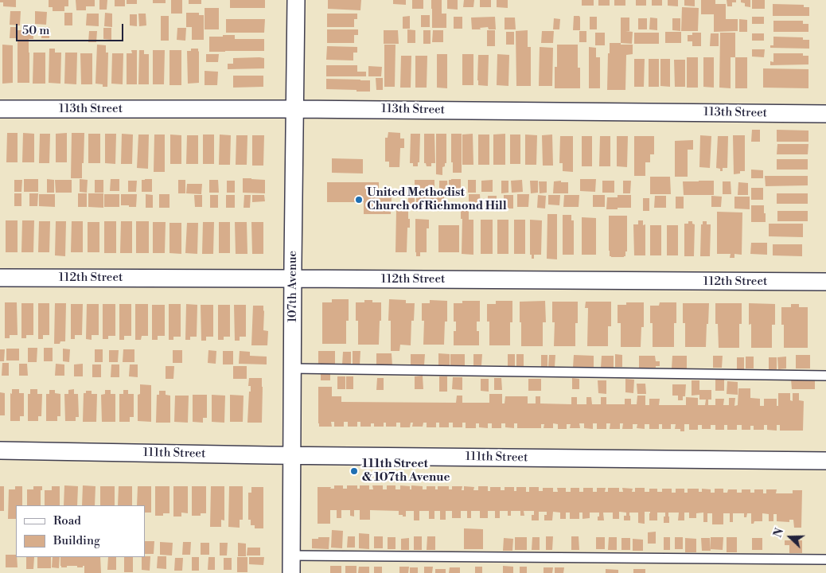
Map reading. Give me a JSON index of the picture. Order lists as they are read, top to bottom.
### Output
{
  "streets": {
    "street": [
      "113th Street",
      "112th Street",
      "107th Avenue",
      "111th Street"
    ]
  },
  "crossings": [
    ["113th Street", "107th Avenue"],
    ["112th Street", "107th Avenue"],
    ["107th Avenue", "111th Street"]
  ],
  "places": ["United Methodist Church of Richmond Hill", "111th Street & 107th Avenue"],
  "legend": ["Road", "Building"],
  "scale_bar": "50 m",
  "north": "left"
}
